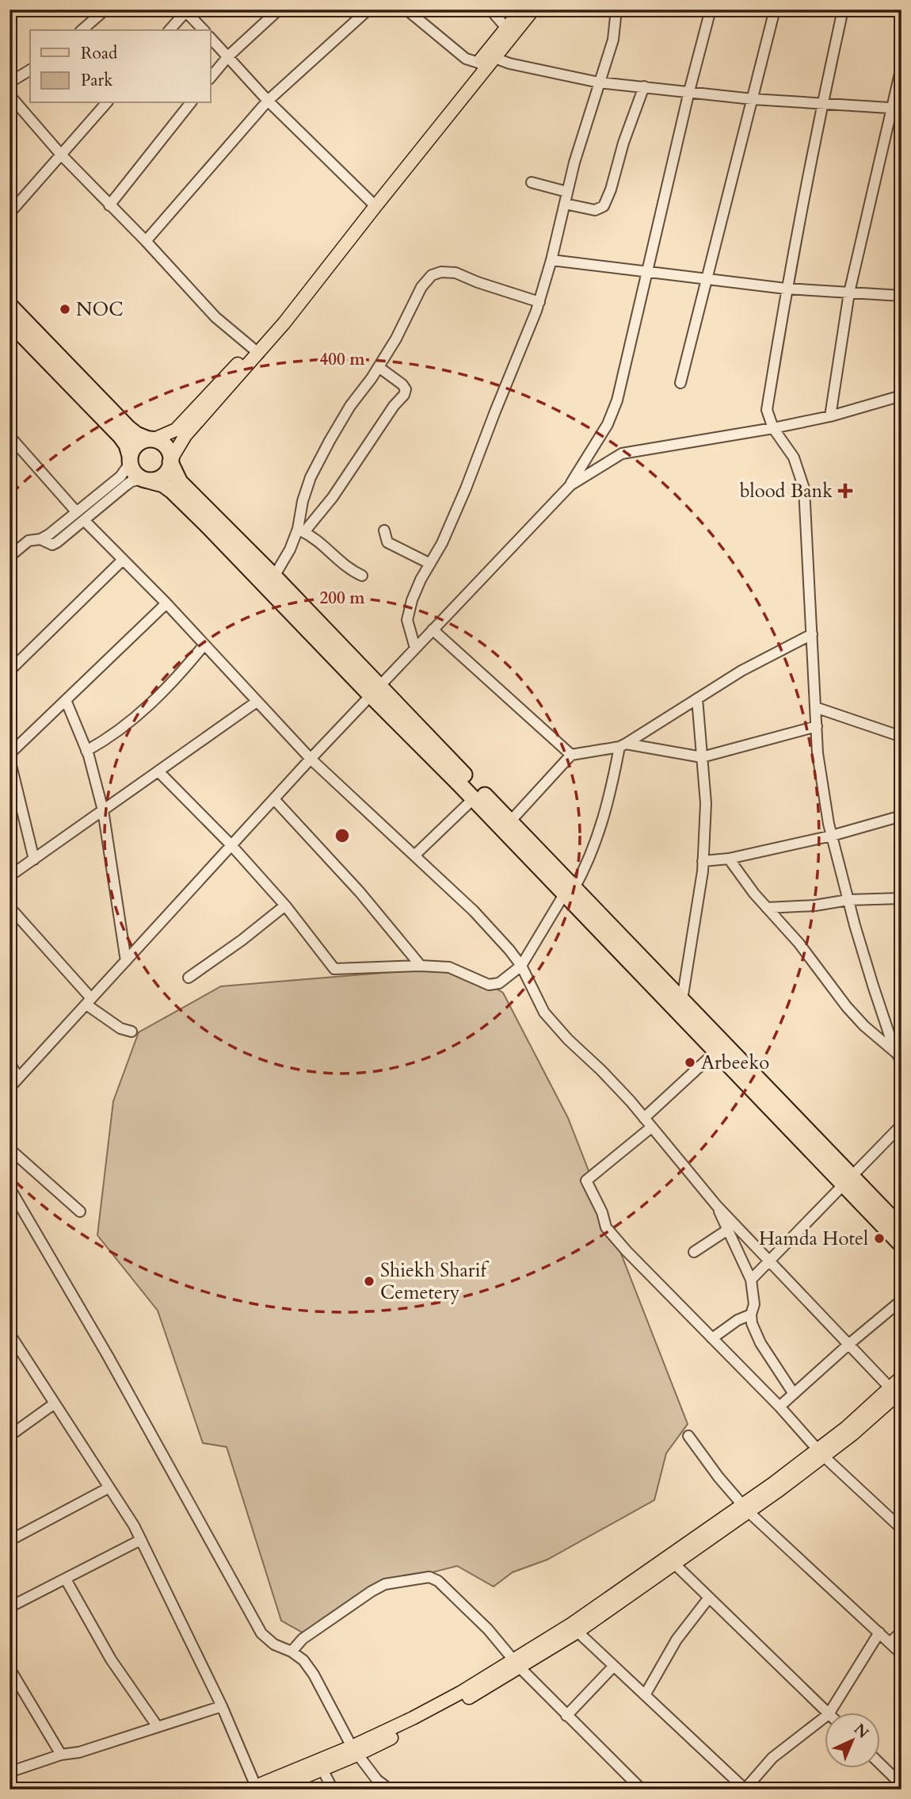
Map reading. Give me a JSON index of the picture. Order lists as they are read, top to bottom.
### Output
{
  "places": {
    "other": [
      "NOC",
      "Arbeeko",
      "Hamda Hotel",
      "Shiekh Sharif Cemetery"
    ],
    "health": ["blood Bank"]
  },
  "legend": ["Road", "Park"],
  "north": "top right",
  "rings": ["400 m", "200 m"]
}
